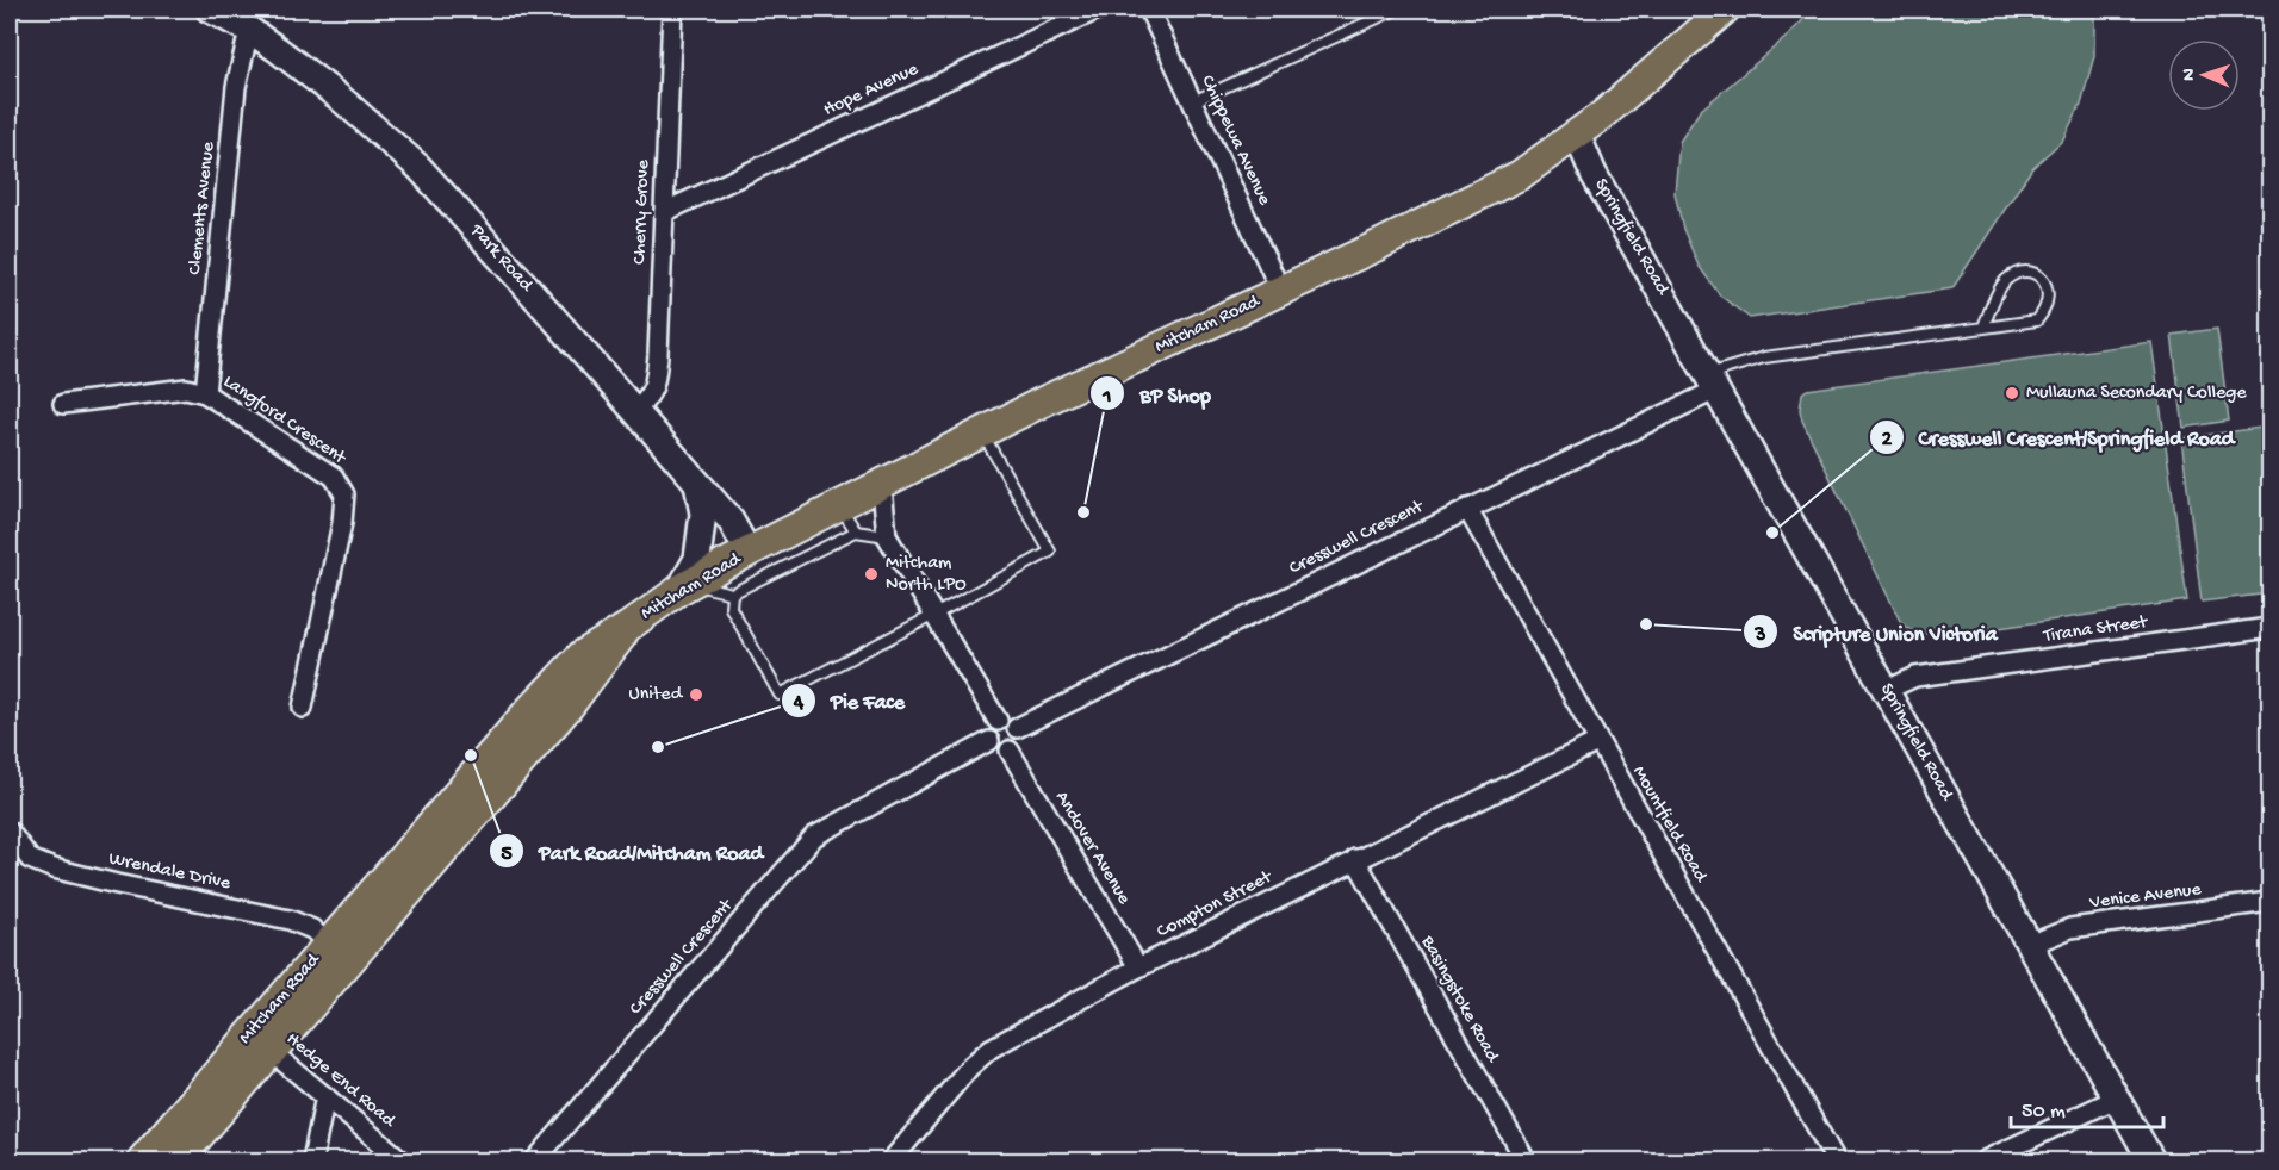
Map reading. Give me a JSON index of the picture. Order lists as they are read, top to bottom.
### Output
{
  "streets": {
    "main road": ["Springfield Road", "Park Road", "Mitcham Road"],
    "street": [
      "Hope Avenue",
      "Chippewa Avenue",
      "Clements Avenue",
      "Cherry Grove",
      "Langford Crescent",
      "Cresswell Crescent",
      "Tirana Street",
      "Mountfield Road",
      "Andover Avenue",
      "Wrendale Drive",
      "Venice Avenue",
      "Compton Street",
      "Basingstoke Road",
      "Hedge End Road"
    ]
  },
  "crossings": [
    ["Hope Avenue", "Cherry Grove"],
    ["Chippewa Avenue", "Mitcham Road"],
    ["Clements Avenue", "Park Road"],
    ["Clements Avenue", "Langford Crescent"],
    ["Cherry Grove", "Park Road"],
    ["Springfield Road", "Mitcham Road"],
    ["Springfield Road", "Cresswell Crescent"],
    ["Springfield Road", "Tirana Street"],
    ["Springfield Road", "Venice Avenue"],
    ["Park Road", "Mitcham Road"],
    ["Mitcham Road", "Wrendale Drive"],
    ["Mitcham Road", "Hedge End Road"],
    ["Cresswell Crescent", "Mountfield Road"],
    ["Cresswell Crescent", "Andover Avenue"],
    ["Mountfield Road", "Compton Street"],
    ["Andover Avenue", "Compton Street"],
    ["Compton Street", "Basingstoke Road"]
  ],
  "places": [
    "Mullauna Secondary College",
    "BP Shop",
    "Cresswell Crescent/Springfield Road",
    "Mitcham North LPO",
    "Scripture Union Victoria",
    "United",
    "Pie Face",
    "Park Road/Mitcham Road"
  ],
  "scale_bar": "50 m",
  "north": "left"
}
